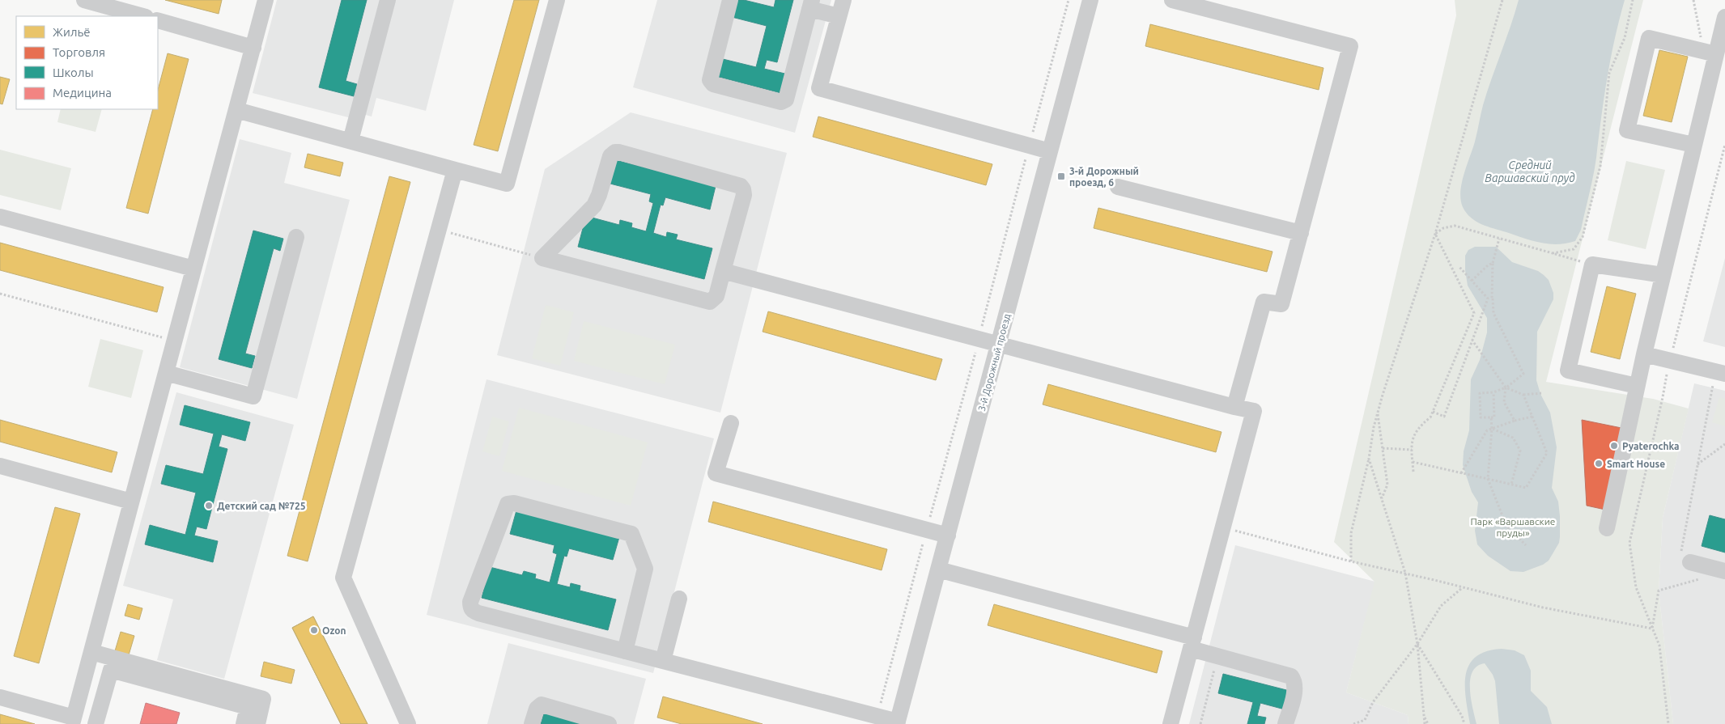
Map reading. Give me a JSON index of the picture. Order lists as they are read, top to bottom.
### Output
{
  "streets": {
    "street": ["3-й Дорожный проезд"]
  },
  "water": ["Средний Варшавский пруд"],
  "parks": ["Парк «Варшавские пруды»"],
  "places": {
    "transit": ["3-й Дорожный проезд, 6"],
    "other": [
      "Pyaterochka",
      "Smart House",
      "Детский сад №725",
      "Ozon"
    ]
  },
  "legend": [
    "Жильё",
    "Торговля",
    "Школы",
    "Медицина"
  ]
}
